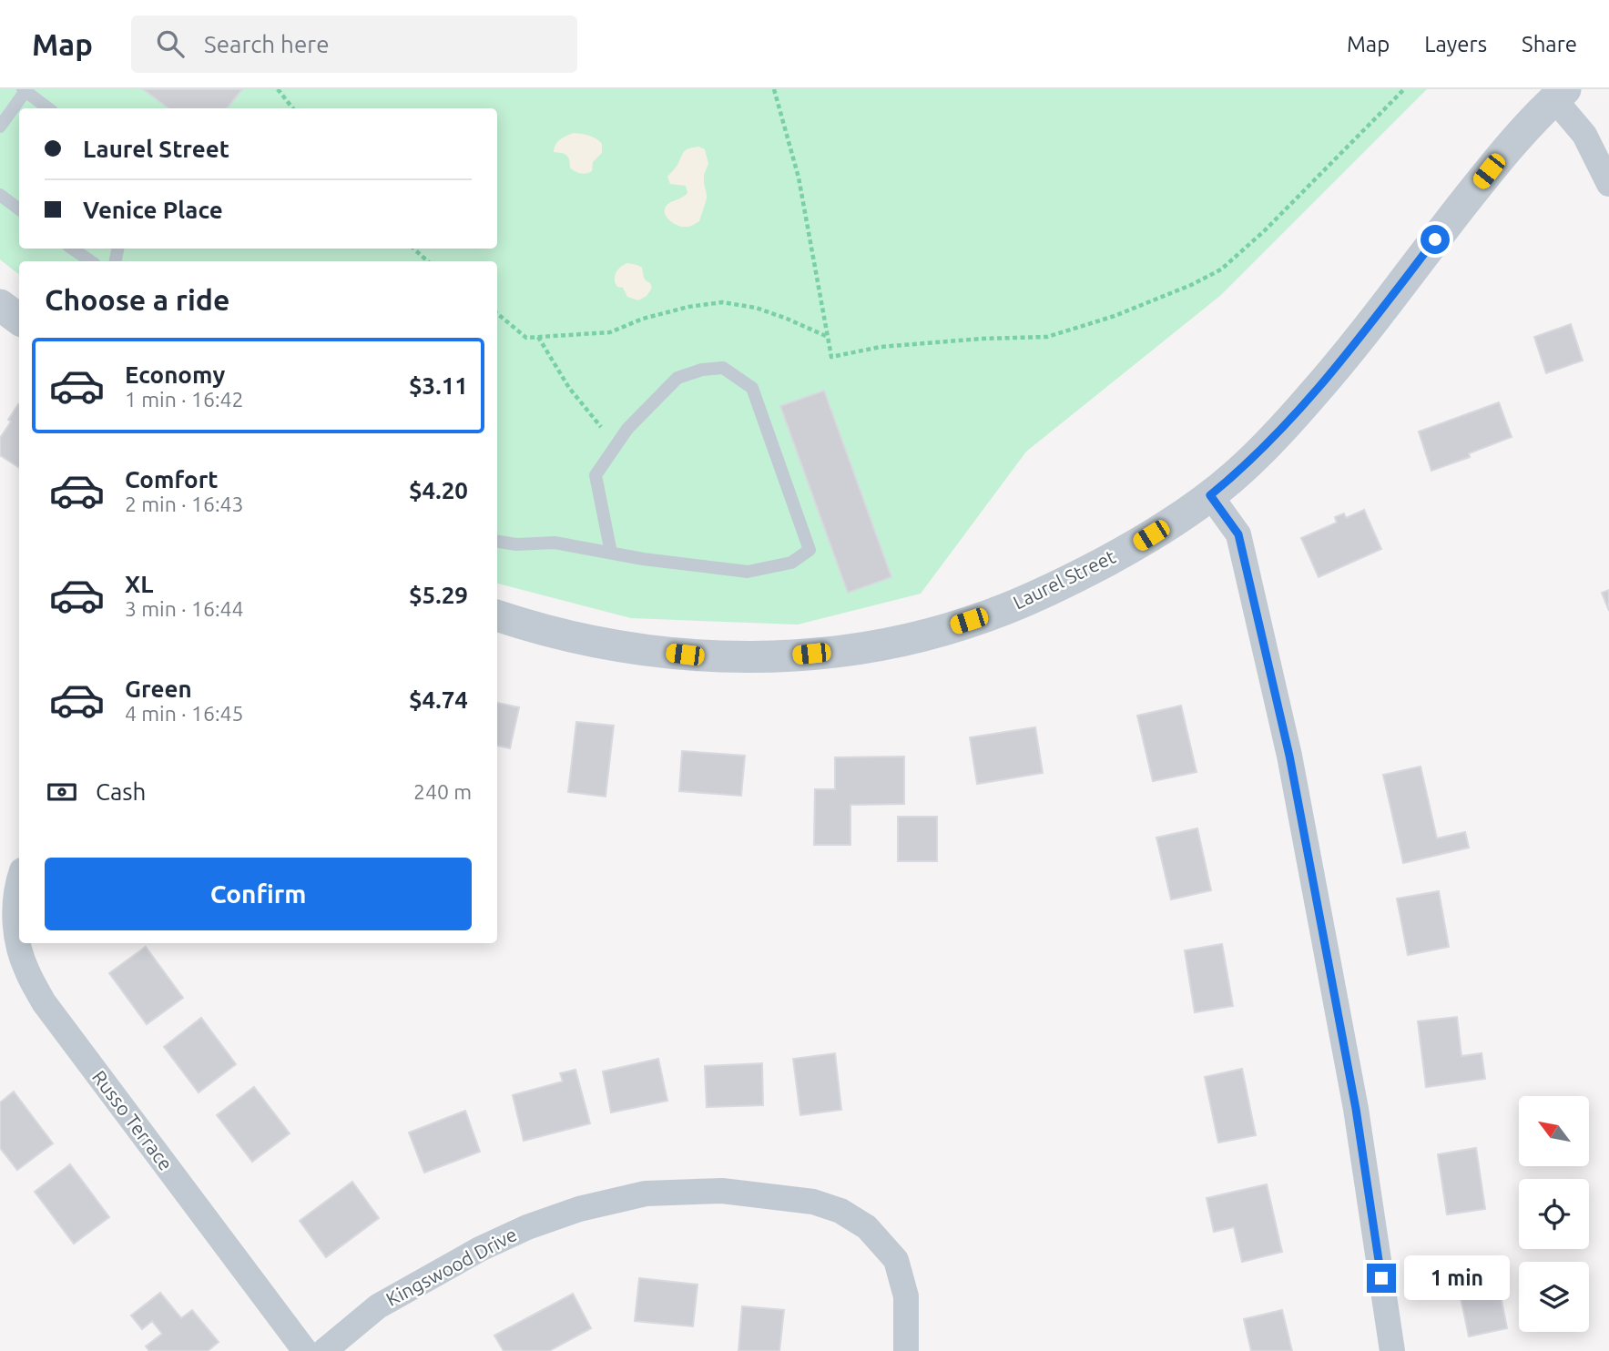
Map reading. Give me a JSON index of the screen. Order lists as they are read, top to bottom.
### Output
{
  "streets": {
    "street": ["Laurel Street", "Russo Terrace", "Kingswood Drive"]
  },
  "north": "top left",
  "page": {
    "header": "Map",
    "search": "Search here",
    "nav": ["Map", "Layers", "Share"],
    "banner": ["Laurel Street", "Venice Place"],
    "heading": "Choose a ride",
    "list": [
      {
        "name": "Economy",
        "note": "1 min · 16:42",
        "value": "$3.11"
      },
      {
        "name": "Comfort",
        "note": "2 min · 16:43",
        "value": "$4.20"
      },
      {
        "name": "XL",
        "note": "3 min · 16:44",
        "value": "$5.29"
      },
      {
        "name": "Green",
        "note": "4 min · 16:45",
        "value": "$4.74"
      }
    ],
    "pay": ["Cash", "240 m"],
    "buttons": "Confirm",
    "bubble": "1 min"
  }
}
